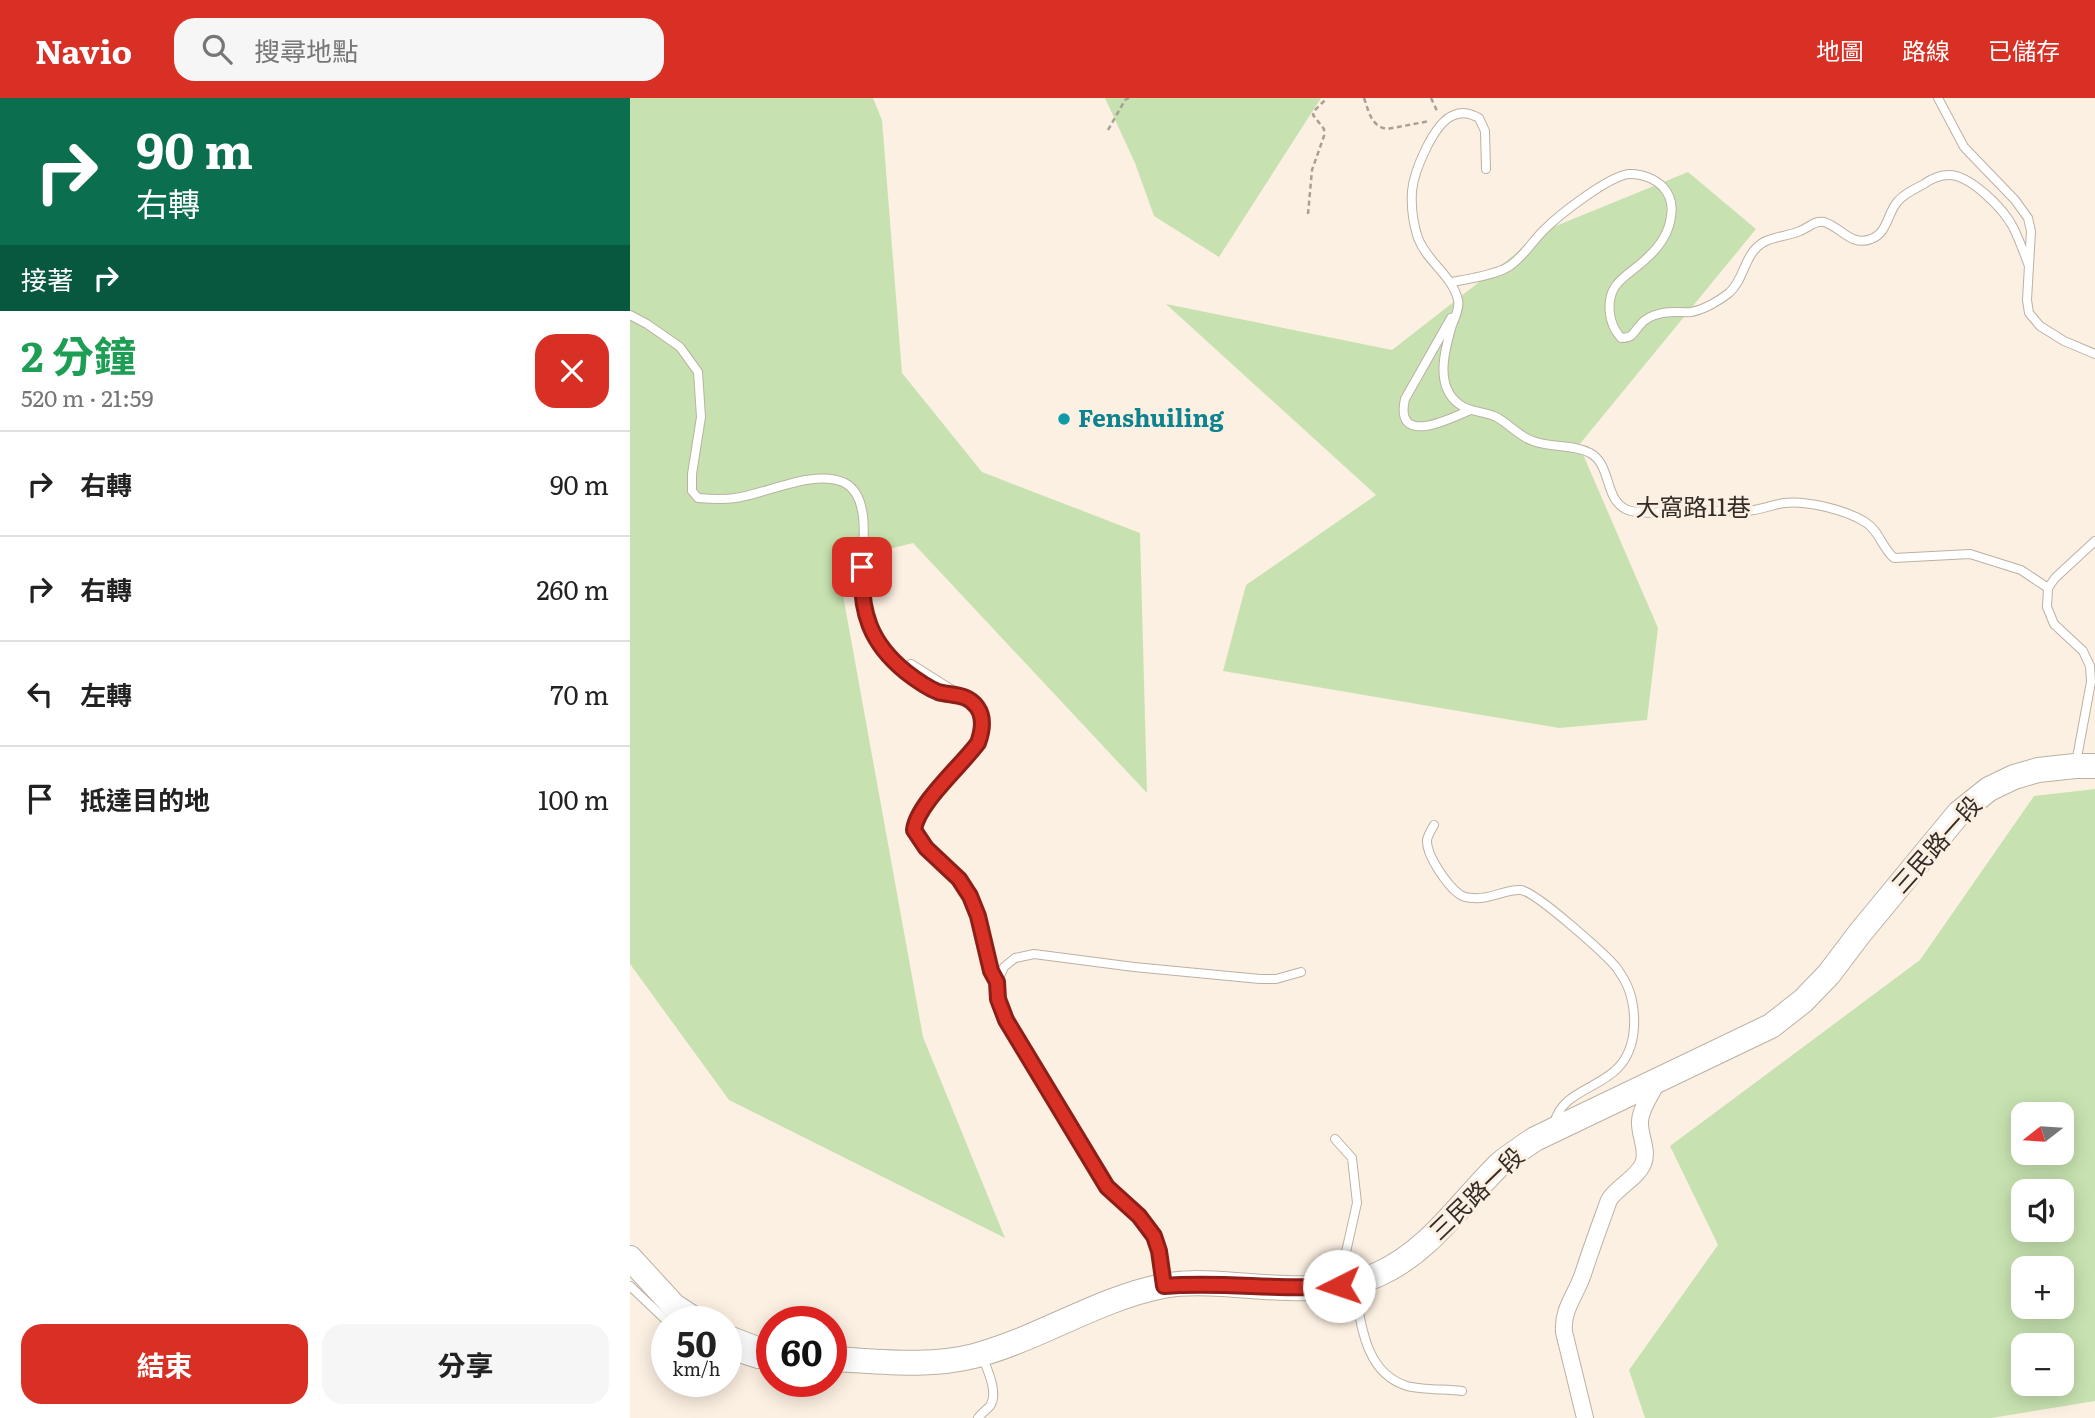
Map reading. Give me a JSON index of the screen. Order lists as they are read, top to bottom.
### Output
{
  "streets": {
    "main road": ["三民路一段"],
    "lane": ["大窩路11巷"]
  },
  "places": ["Fenshuiling"],
  "north": "left",
  "page": {
    "header": "Navio",
    "search": "搜尋地點",
    "nav": ["地圖", "路線", "已儲存"],
    "turn": ["90 m", "右轉"],
    "then": "接著",
    "heading": ["2 分鐘", "520 m · 21:59"],
    "list": [
      {
        "name": "右轉",
        "value": "90 m"
      },
      {
        "name": "右轉",
        "value": "260 m"
      },
      {
        "name": "左轉",
        "value": "70 m"
      },
      {
        "name": "抵達目的地",
        "value": "100 m"
      }
    ],
    "map_buttons": ["+", "−"],
    "speed": "50 km/h",
    "limit": "60",
    "buttons": ["結束", "分享"]
  }
}
